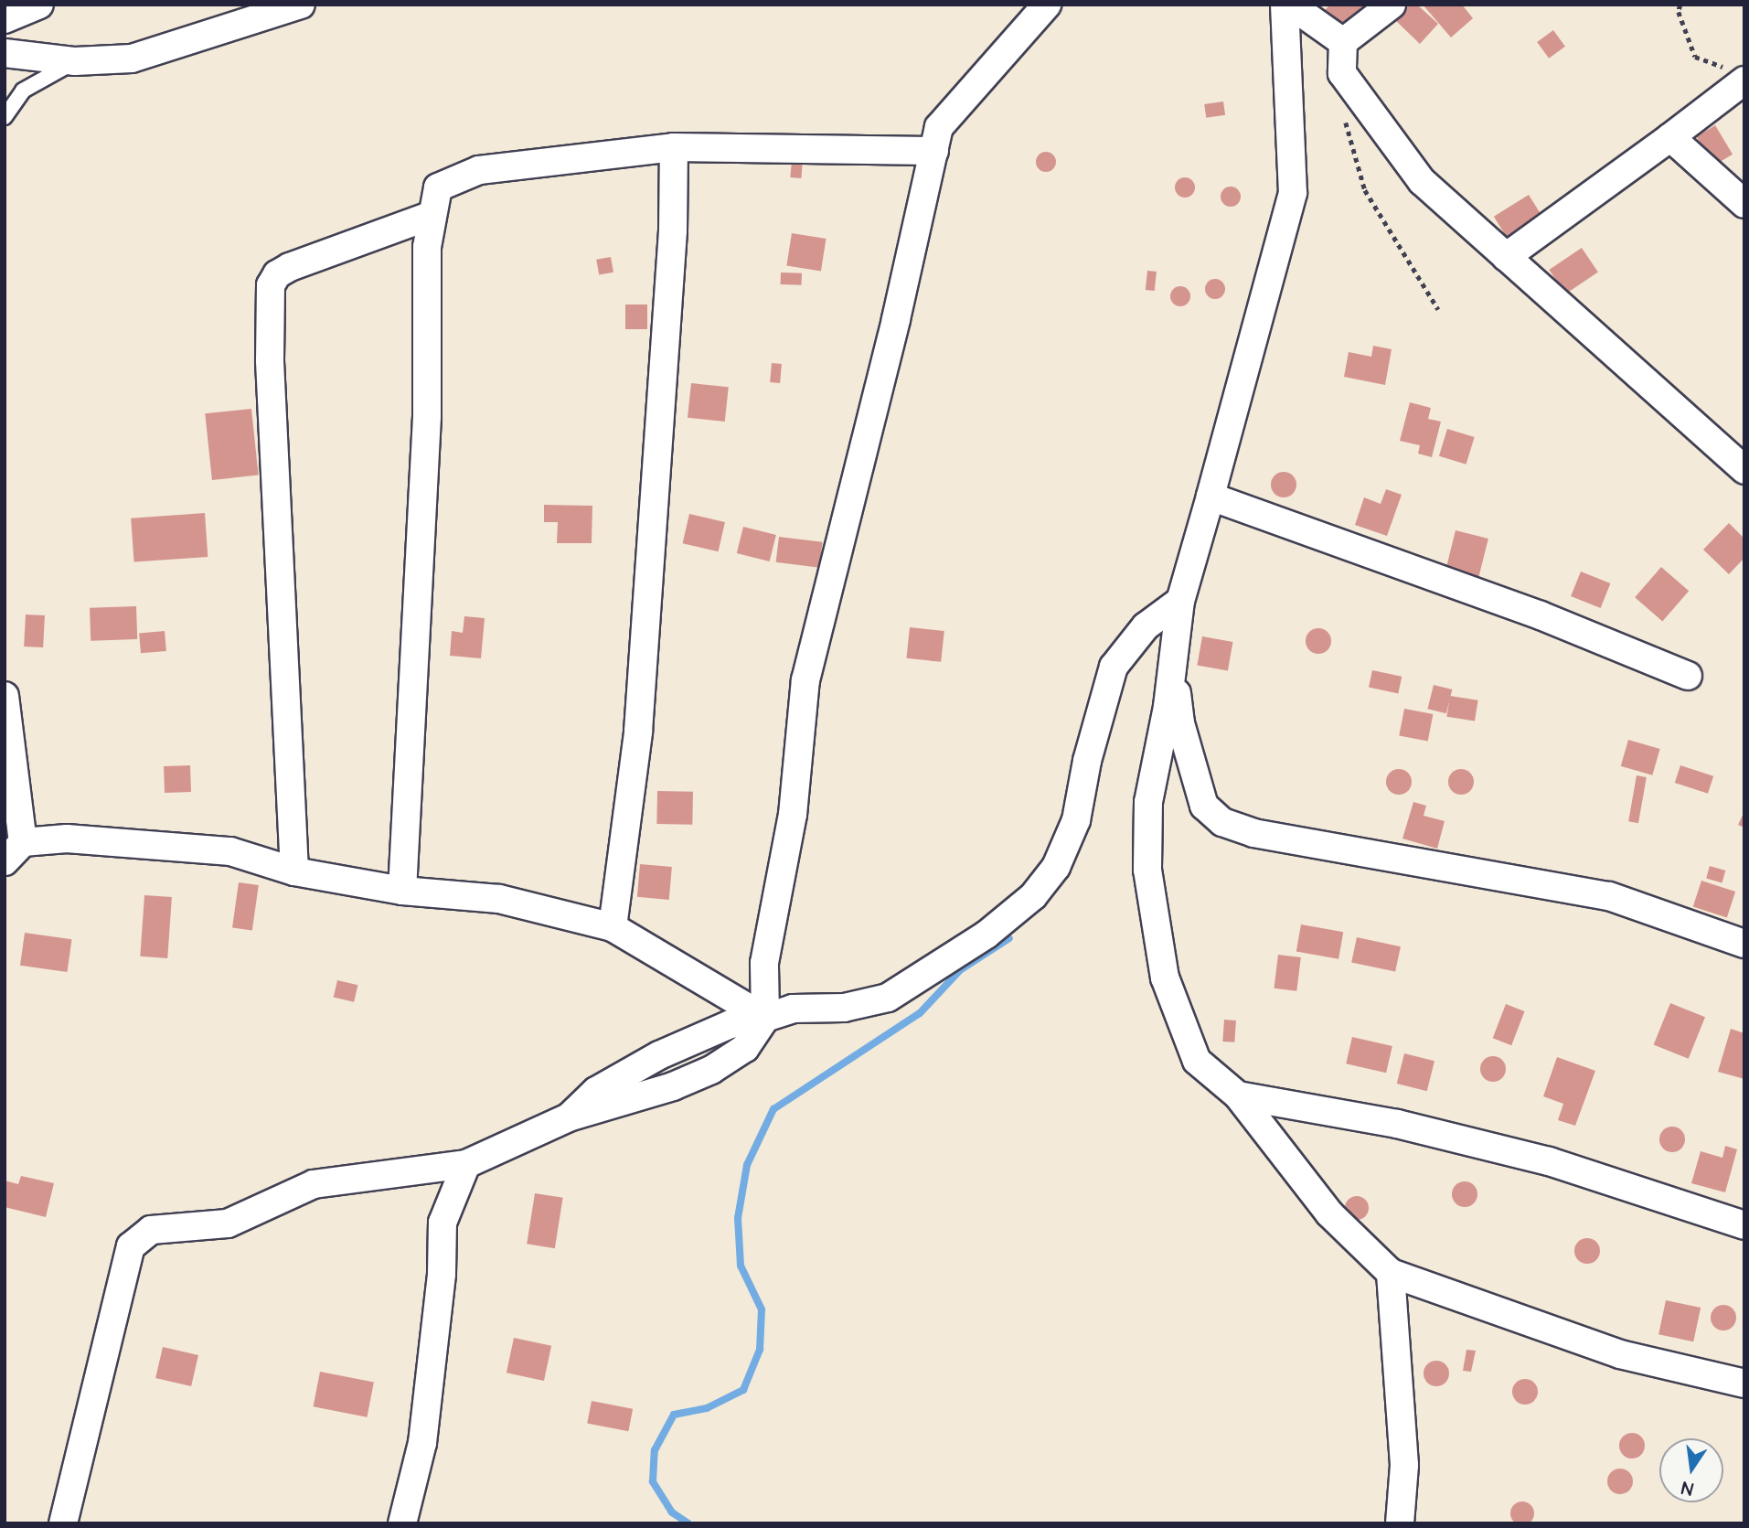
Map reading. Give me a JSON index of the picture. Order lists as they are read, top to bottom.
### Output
{
  "north": "bottom"
}
